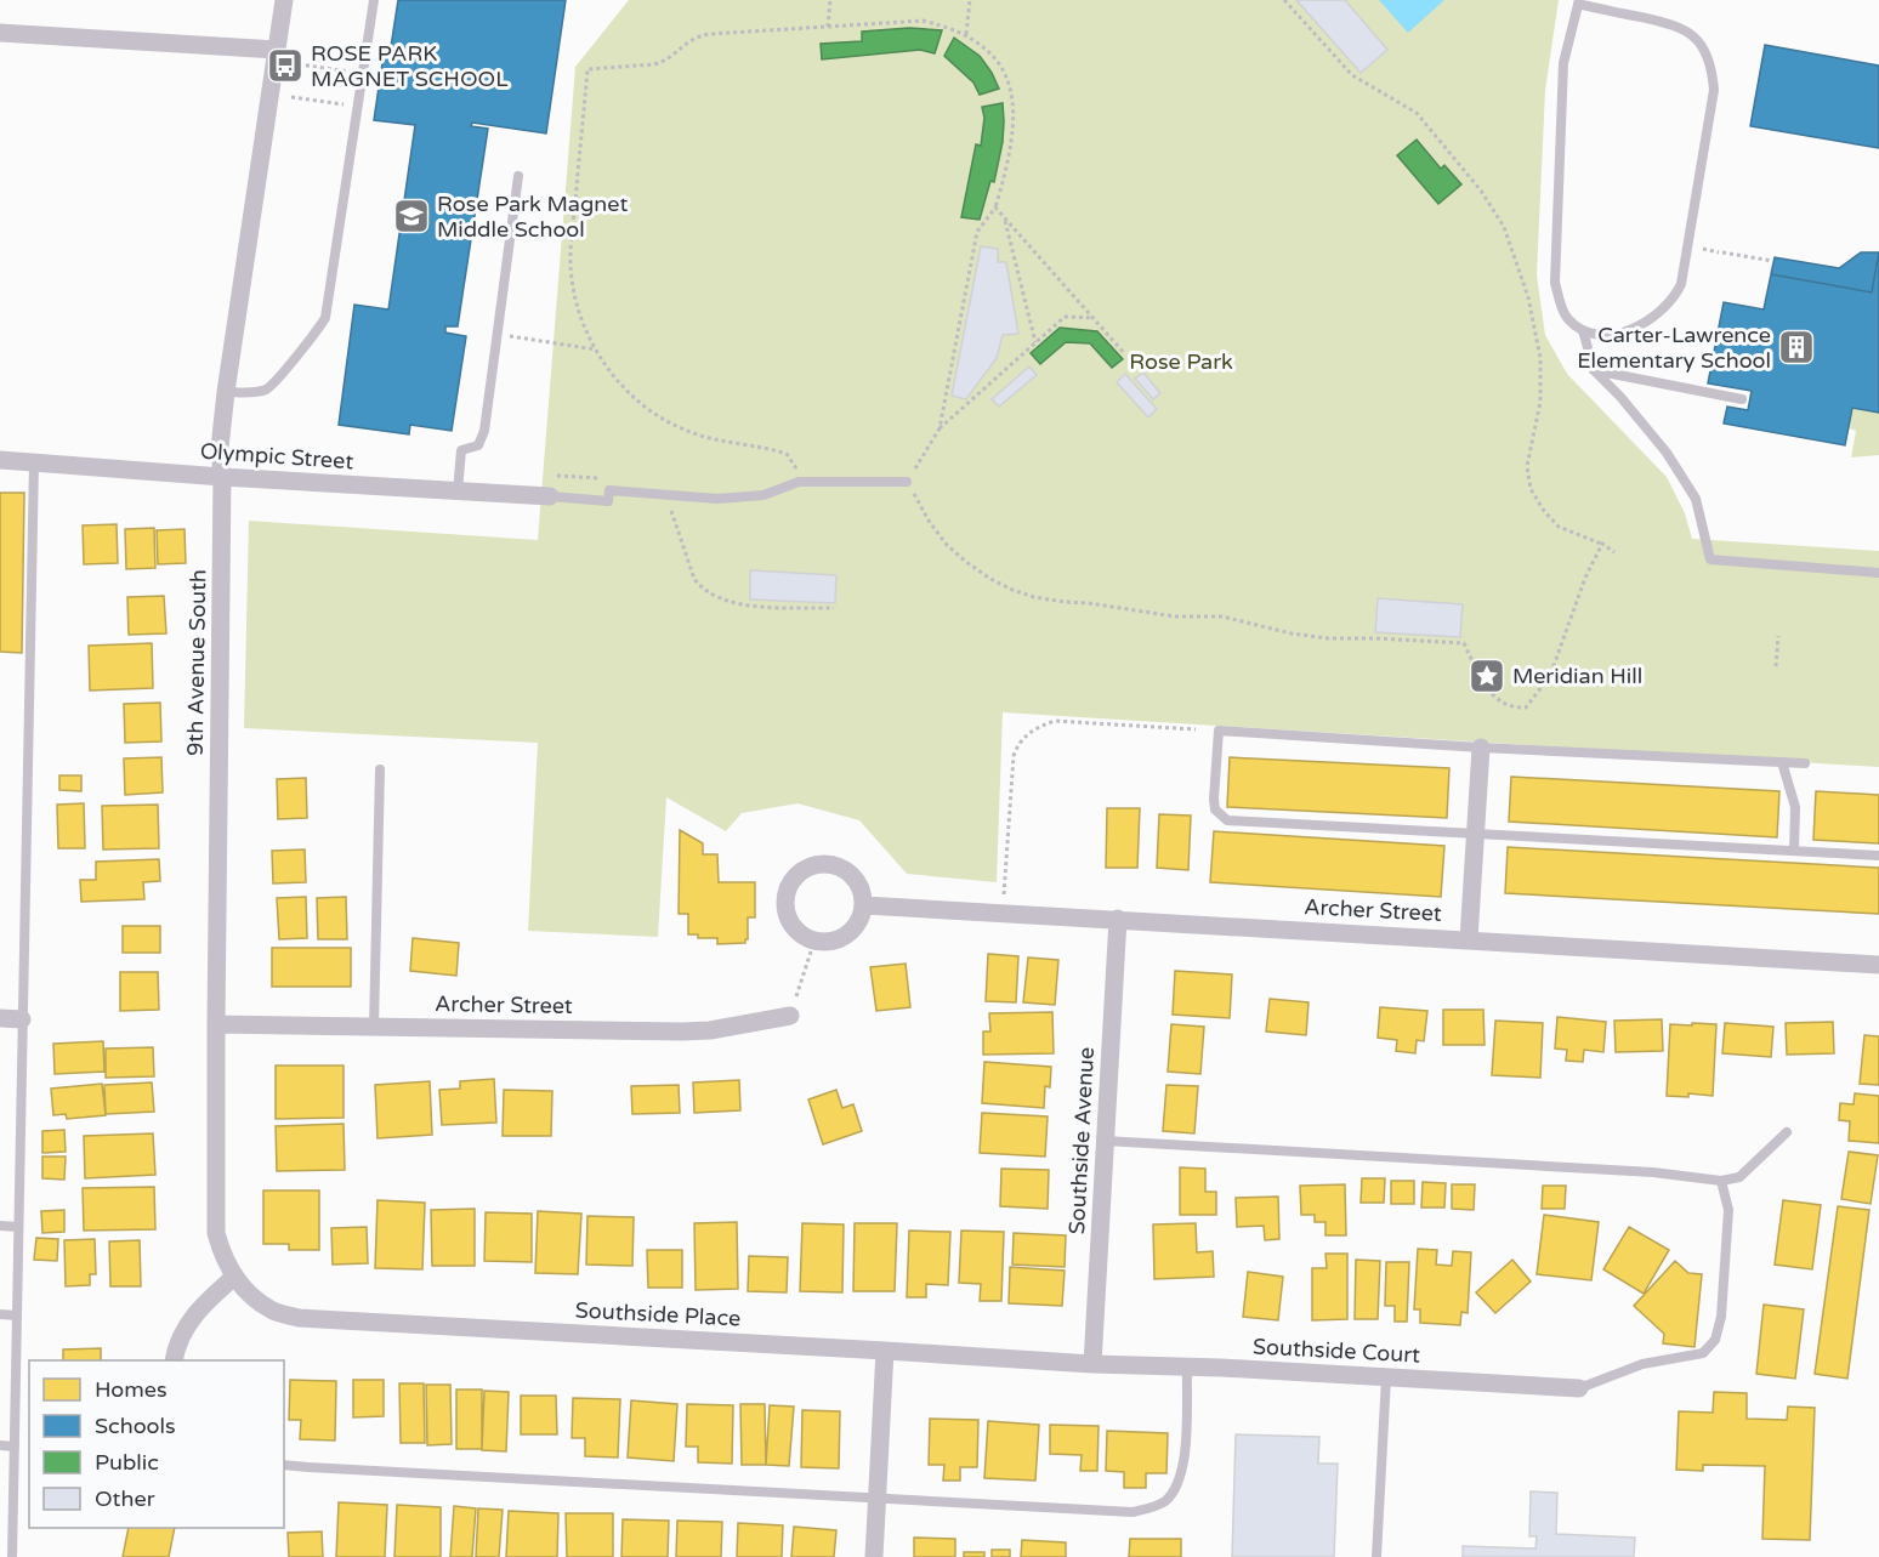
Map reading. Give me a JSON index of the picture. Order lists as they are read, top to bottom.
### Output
{
  "streets": {
    "street": [
      "Olympic Street",
      "9th Avenue South",
      "Archer Street",
      "Southside Avenue",
      "Southside Place",
      "Southside Court"
    ]
  },
  "crossings": [
    ["Olympic Street", "9th Avenue South"],
    ["9th Avenue South", "Archer Street"],
    ["9th Avenue South", "Southside Place"],
    ["Archer Street", "Southside Avenue"],
    ["Southside Avenue", "Southside Place"],
    ["Southside Avenue", "Southside Court"],
    ["Southside Place", "Southside Court"]
  ],
  "parks": ["Rose Park"],
  "places": {
    "bus stop": ["ROSE PARK MAGNET SCHOOL"],
    "school or university": ["Rose Park Magnet Middle School"],
    "building": ["Carter-Lawrence Elementary School"],
    "place": ["Meridian Hill"]
  },
  "legend": [
    "Homes",
    "Schools",
    "Public",
    "Other"
  ]
}
